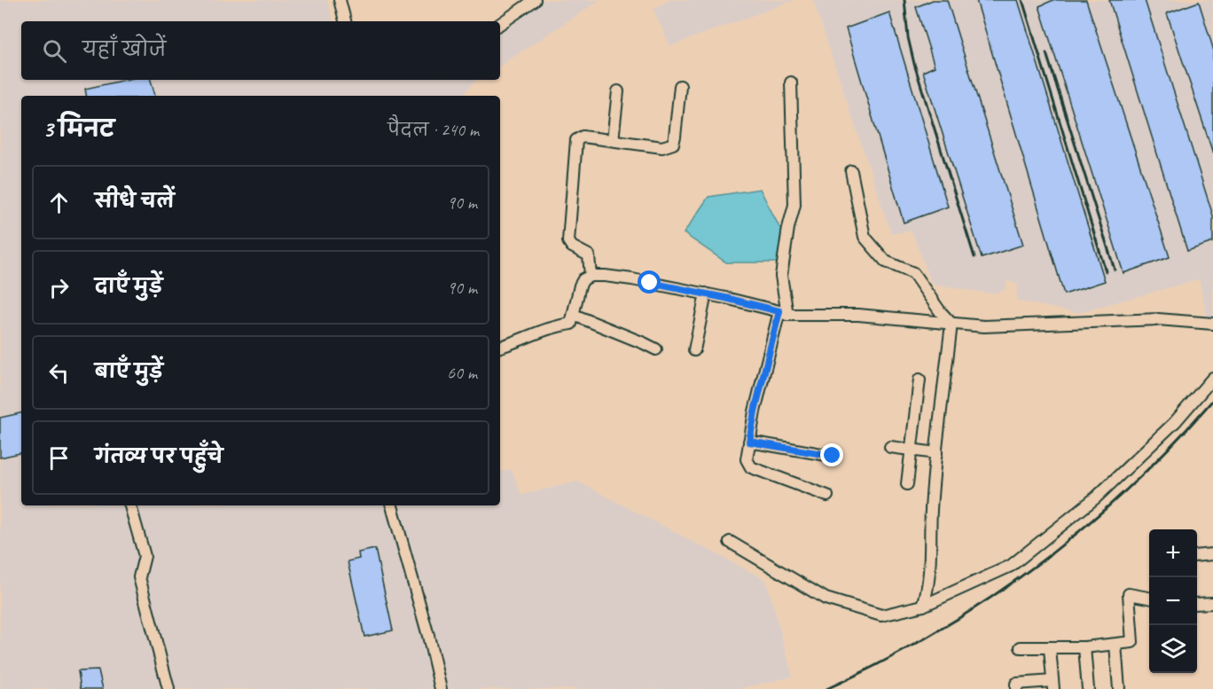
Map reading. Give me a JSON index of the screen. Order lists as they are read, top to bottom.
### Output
{
  "page": {
    "search": "यहाँ खोजें",
    "heading": ["3 मिनट", "पैदल · 240 m"],
    "list": [
      ["सीधे चलें", "90 m"],
      ["दाएँ मुड़ें", "90 m"],
      ["बाएँ मुड़ें", "60 m"],
      "गंतव्य पर पहुँचे"
    ],
    "map_buttons": ["+", "−"]
  }
}
